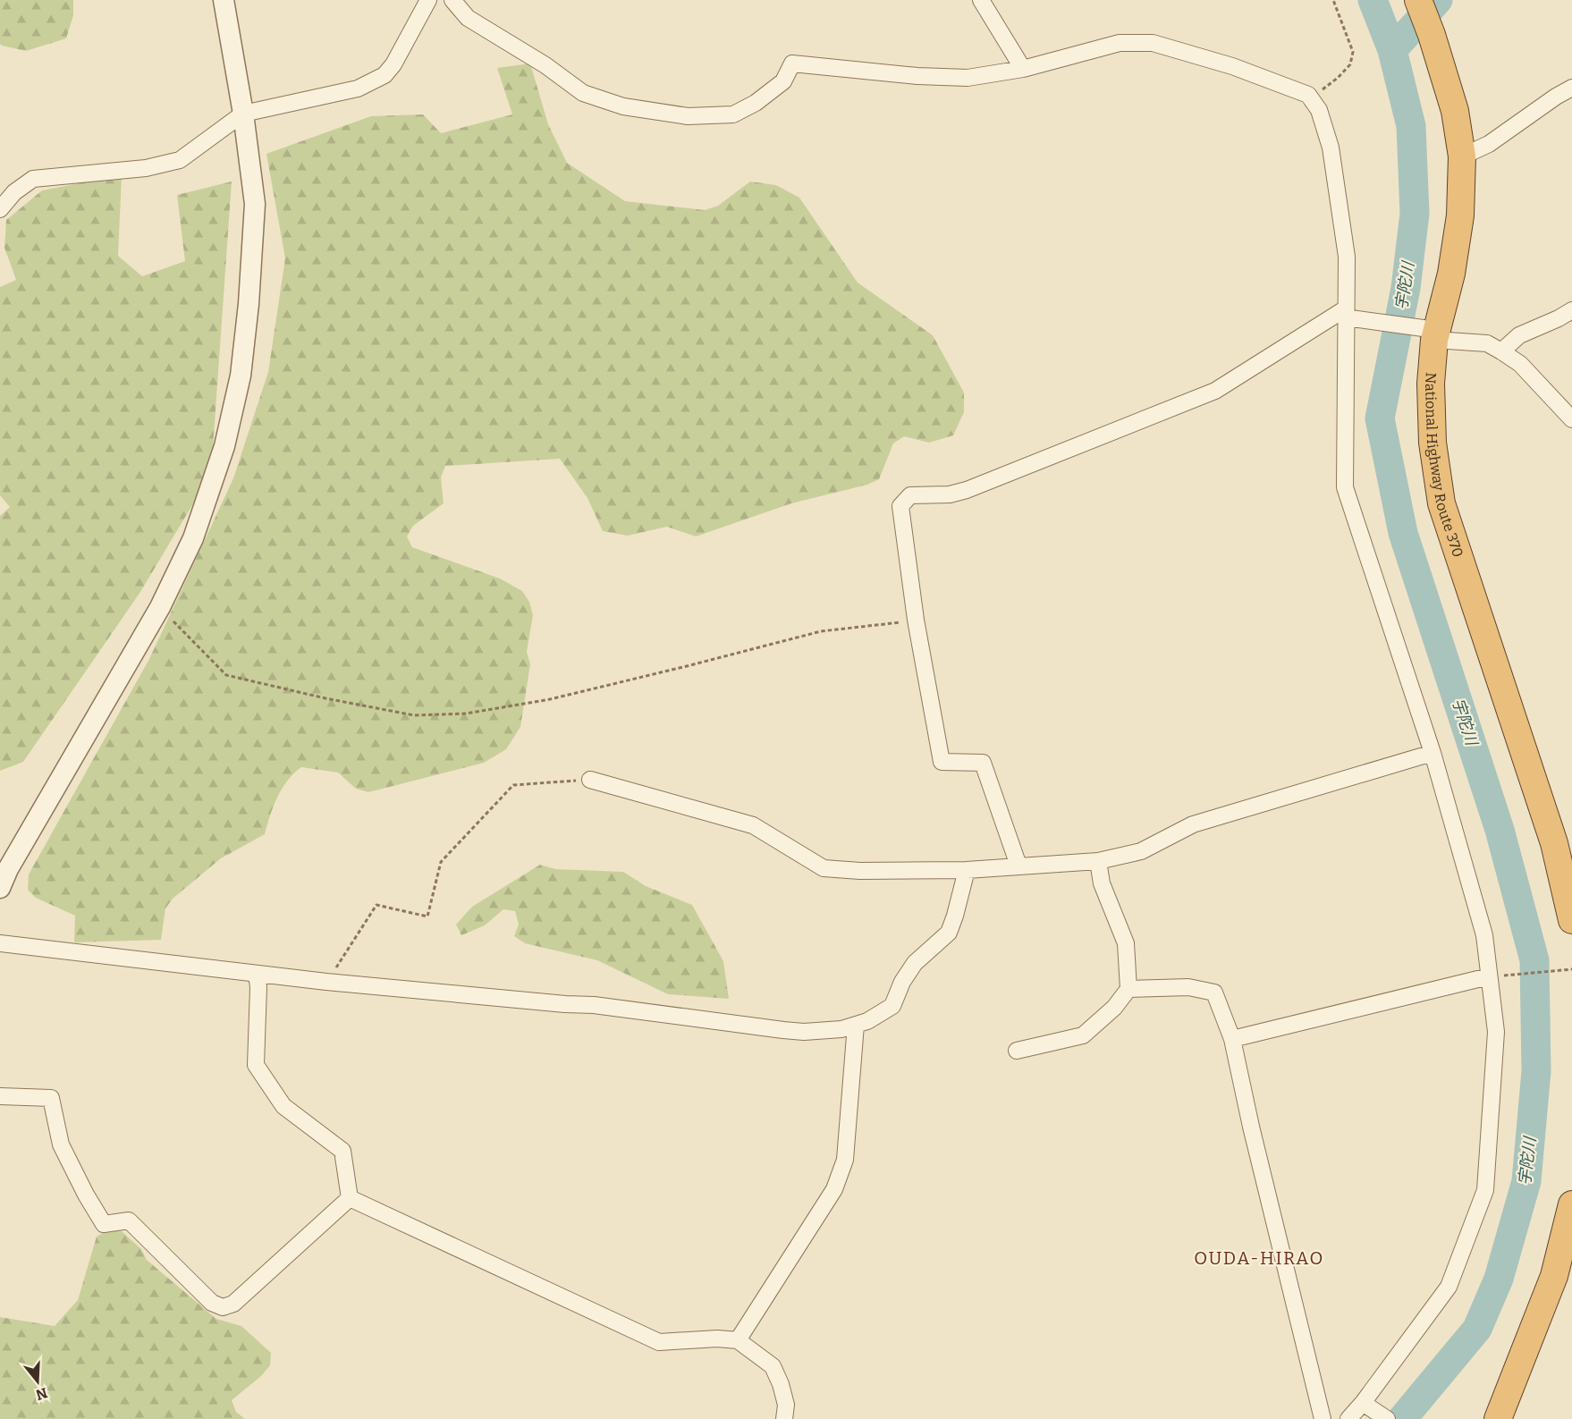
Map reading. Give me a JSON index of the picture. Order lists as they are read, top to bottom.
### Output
{
  "streets": {
    "highway": ["National Highway Route 370"]
  },
  "districts": ["OUDA-HIRAO"],
  "water": ["宇陀川"],
  "north": "bottom"
}
